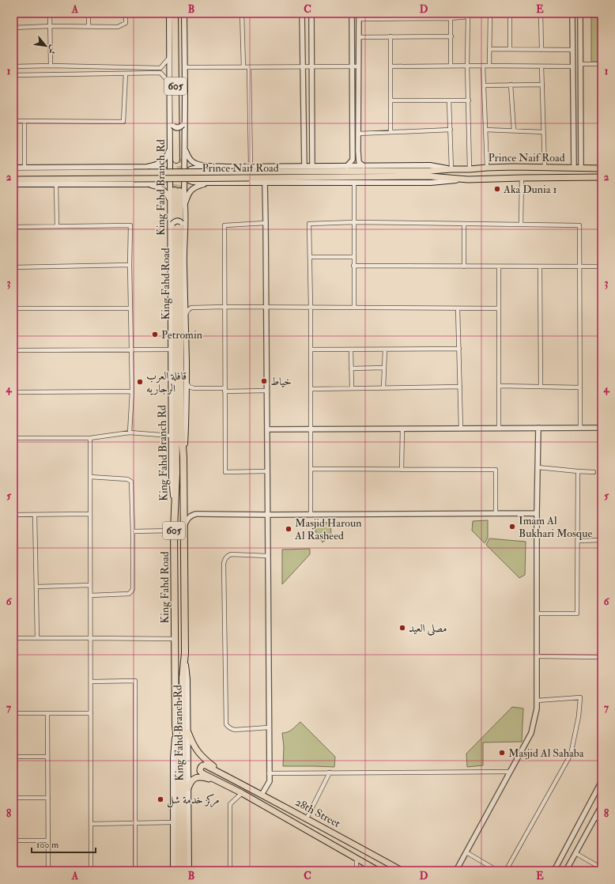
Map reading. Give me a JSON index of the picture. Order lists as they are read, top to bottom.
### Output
{
  "streets": {
    "highway": ["605", "King Fahd Road"],
    "main road": ["Prince Naif Road", "King Fahd Branch Rd", "28th Street"]
  },
  "crossings": [
    ["605", "King Fahd Branch Rd"],
    ["King Fahd Branch Rd", "King Fahd Road"]
  ],
  "places": [
    "Aka Dunia 1",
    "Petromin",
    "خياط",
    "قافلة العرب الرجاريه",
    "Imam Al Bukhari Mosque",
    "Masjid Haroun Al Rasheed",
    "مصلى العيد",
    "Masjid Al Sahaba",
    "مركز خدمة شل"
  ],
  "scale_bar": "100 m",
  "north": "bottom right",
  "grid": {
    "columns": [
      "A",
      "B",
      "C",
      "D",
      "E"
    ],
    "rows": [
      "1",
      "2",
      "3",
      "4",
      "5",
      "6",
      "7",
      "8"
    ]
  }
}
